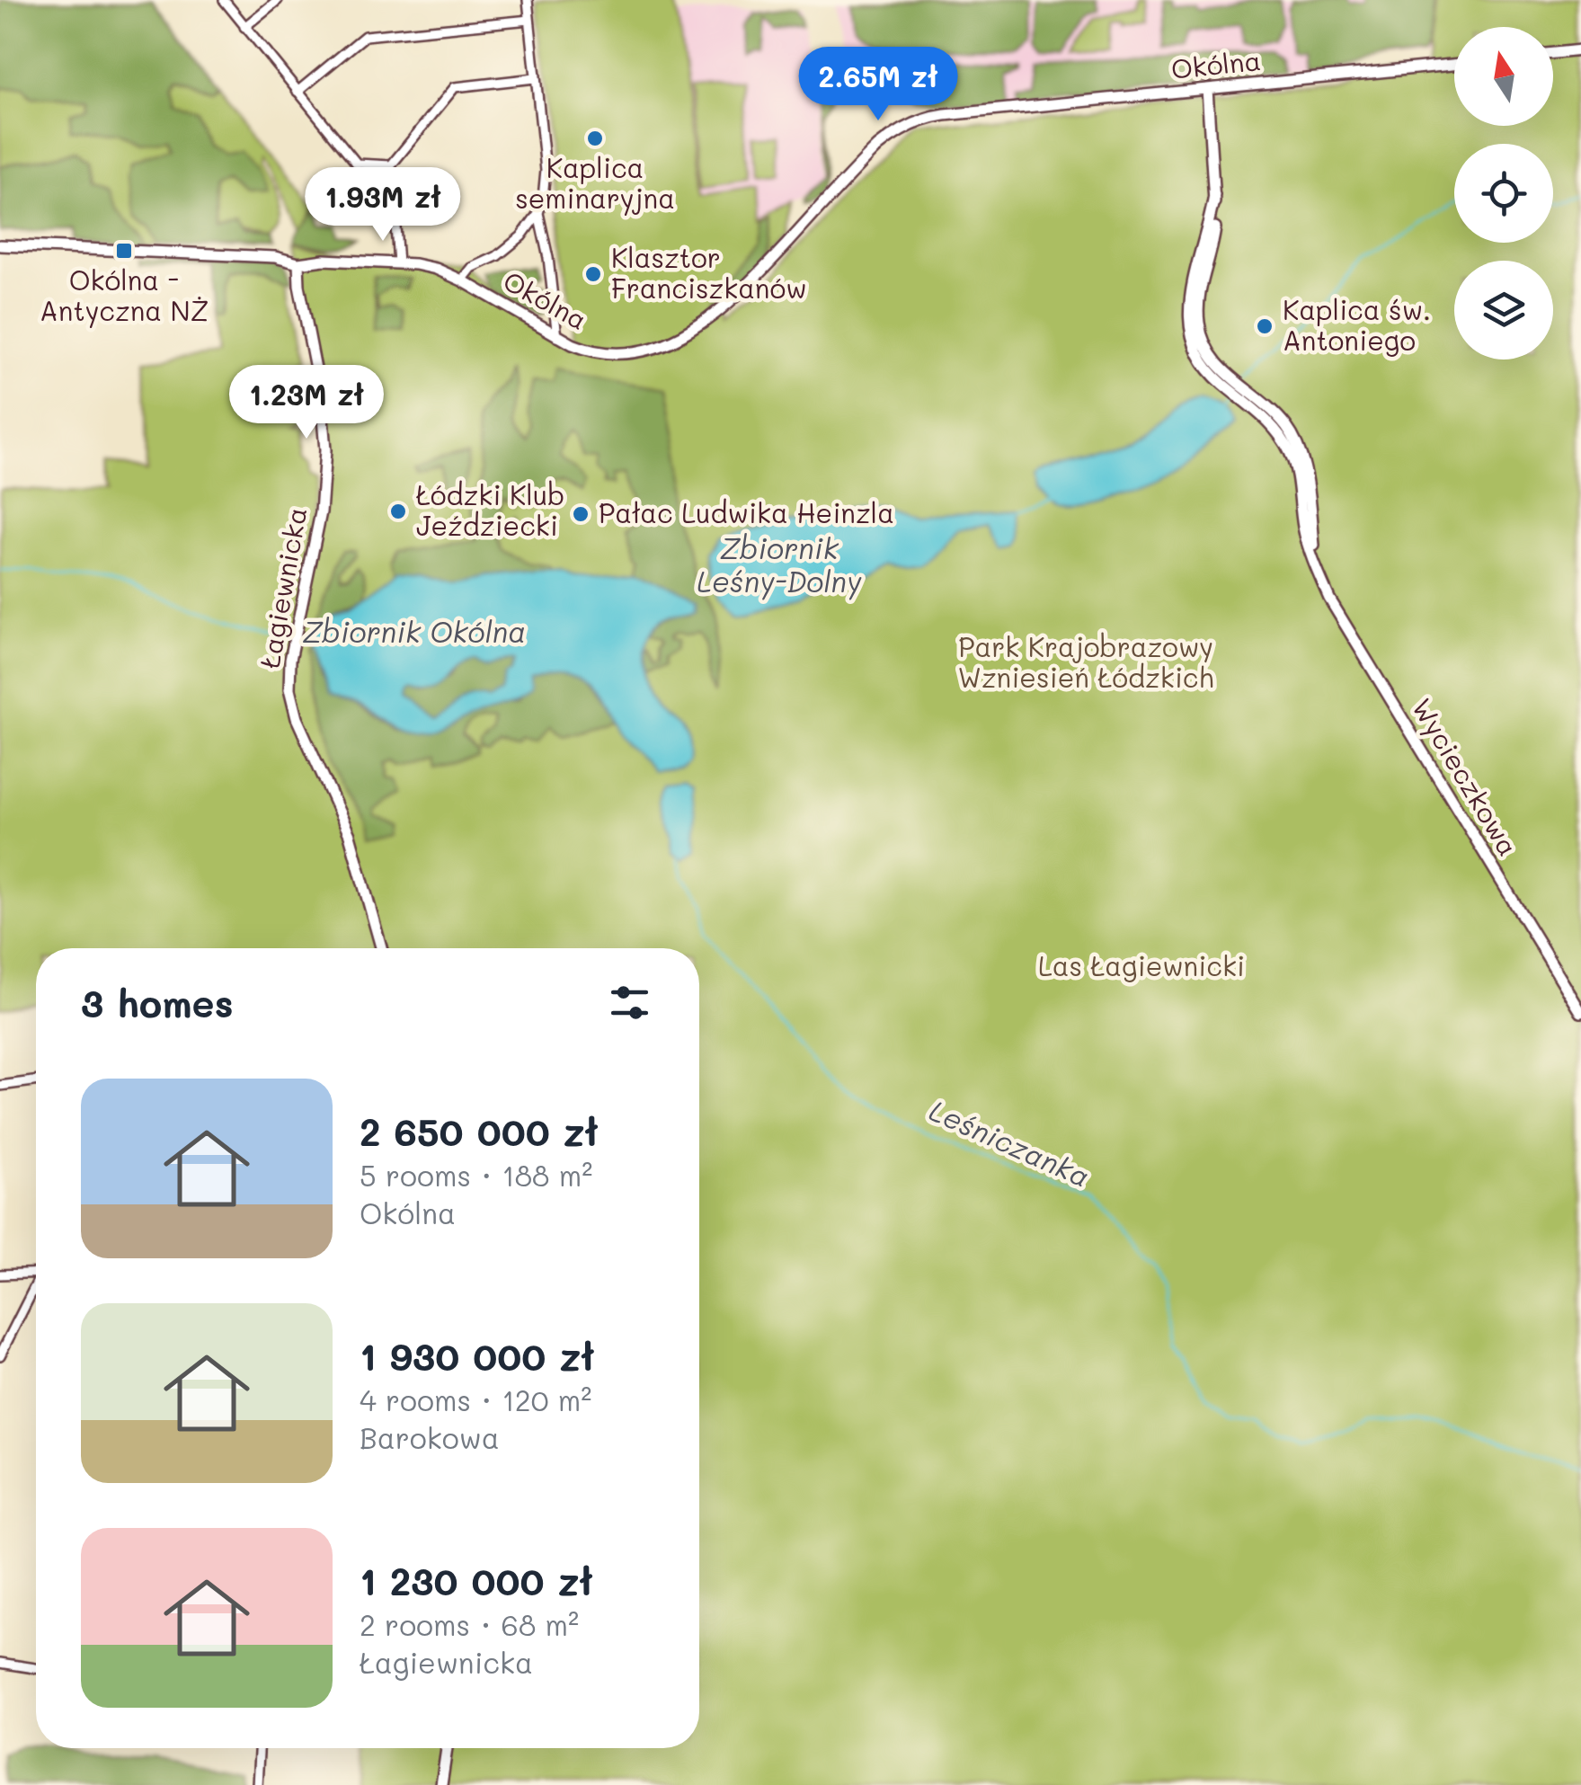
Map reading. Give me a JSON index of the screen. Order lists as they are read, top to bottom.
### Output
{
  "streets": {
    "street": ["Okólna", "Łagiewnicka", "Wycieczkowa"]
  },
  "crossings": [
    ["Okólna", "Łagiewnicka"],
    ["Okólna", "Wycieczkowa"]
  ],
  "water": ["Zbiornik Leśny-Dolny", "Zbiornik Okólna", "Leśniczanka"],
  "parks": ["Park Krajobrazowy Wzniesień Łódzkich", "Las Łagiewnicki"],
  "places": {
    "other": [
      "Kaplica seminaryjna",
      "Klasztor Franciszkanów",
      "Kaplica św. Antoniego",
      "Łódzki Klub Jeździecki",
      "Pałac Ludwika Heinzla"
    ],
    "transit": ["Okólna - Antyczna NŻ"]
  },
  "north": "top",
  "page": {
    "price": ["2.65M zł", "1.93M zł", "1.23M zł"],
    "heading": "3 homes",
    "list": [
      {
        "name": "2 650 000 zł",
        "note": "5 rooms · 188 m² · Okólna"
      },
      {
        "name": "1 930 000 zł",
        "note": "4 rooms · 120 m² · Barokowa"
      },
      {
        "name": "1 230 000 zł",
        "note": "2 rooms · 68 m² · Łagiewnicka"
      }
    ]
  }
}
